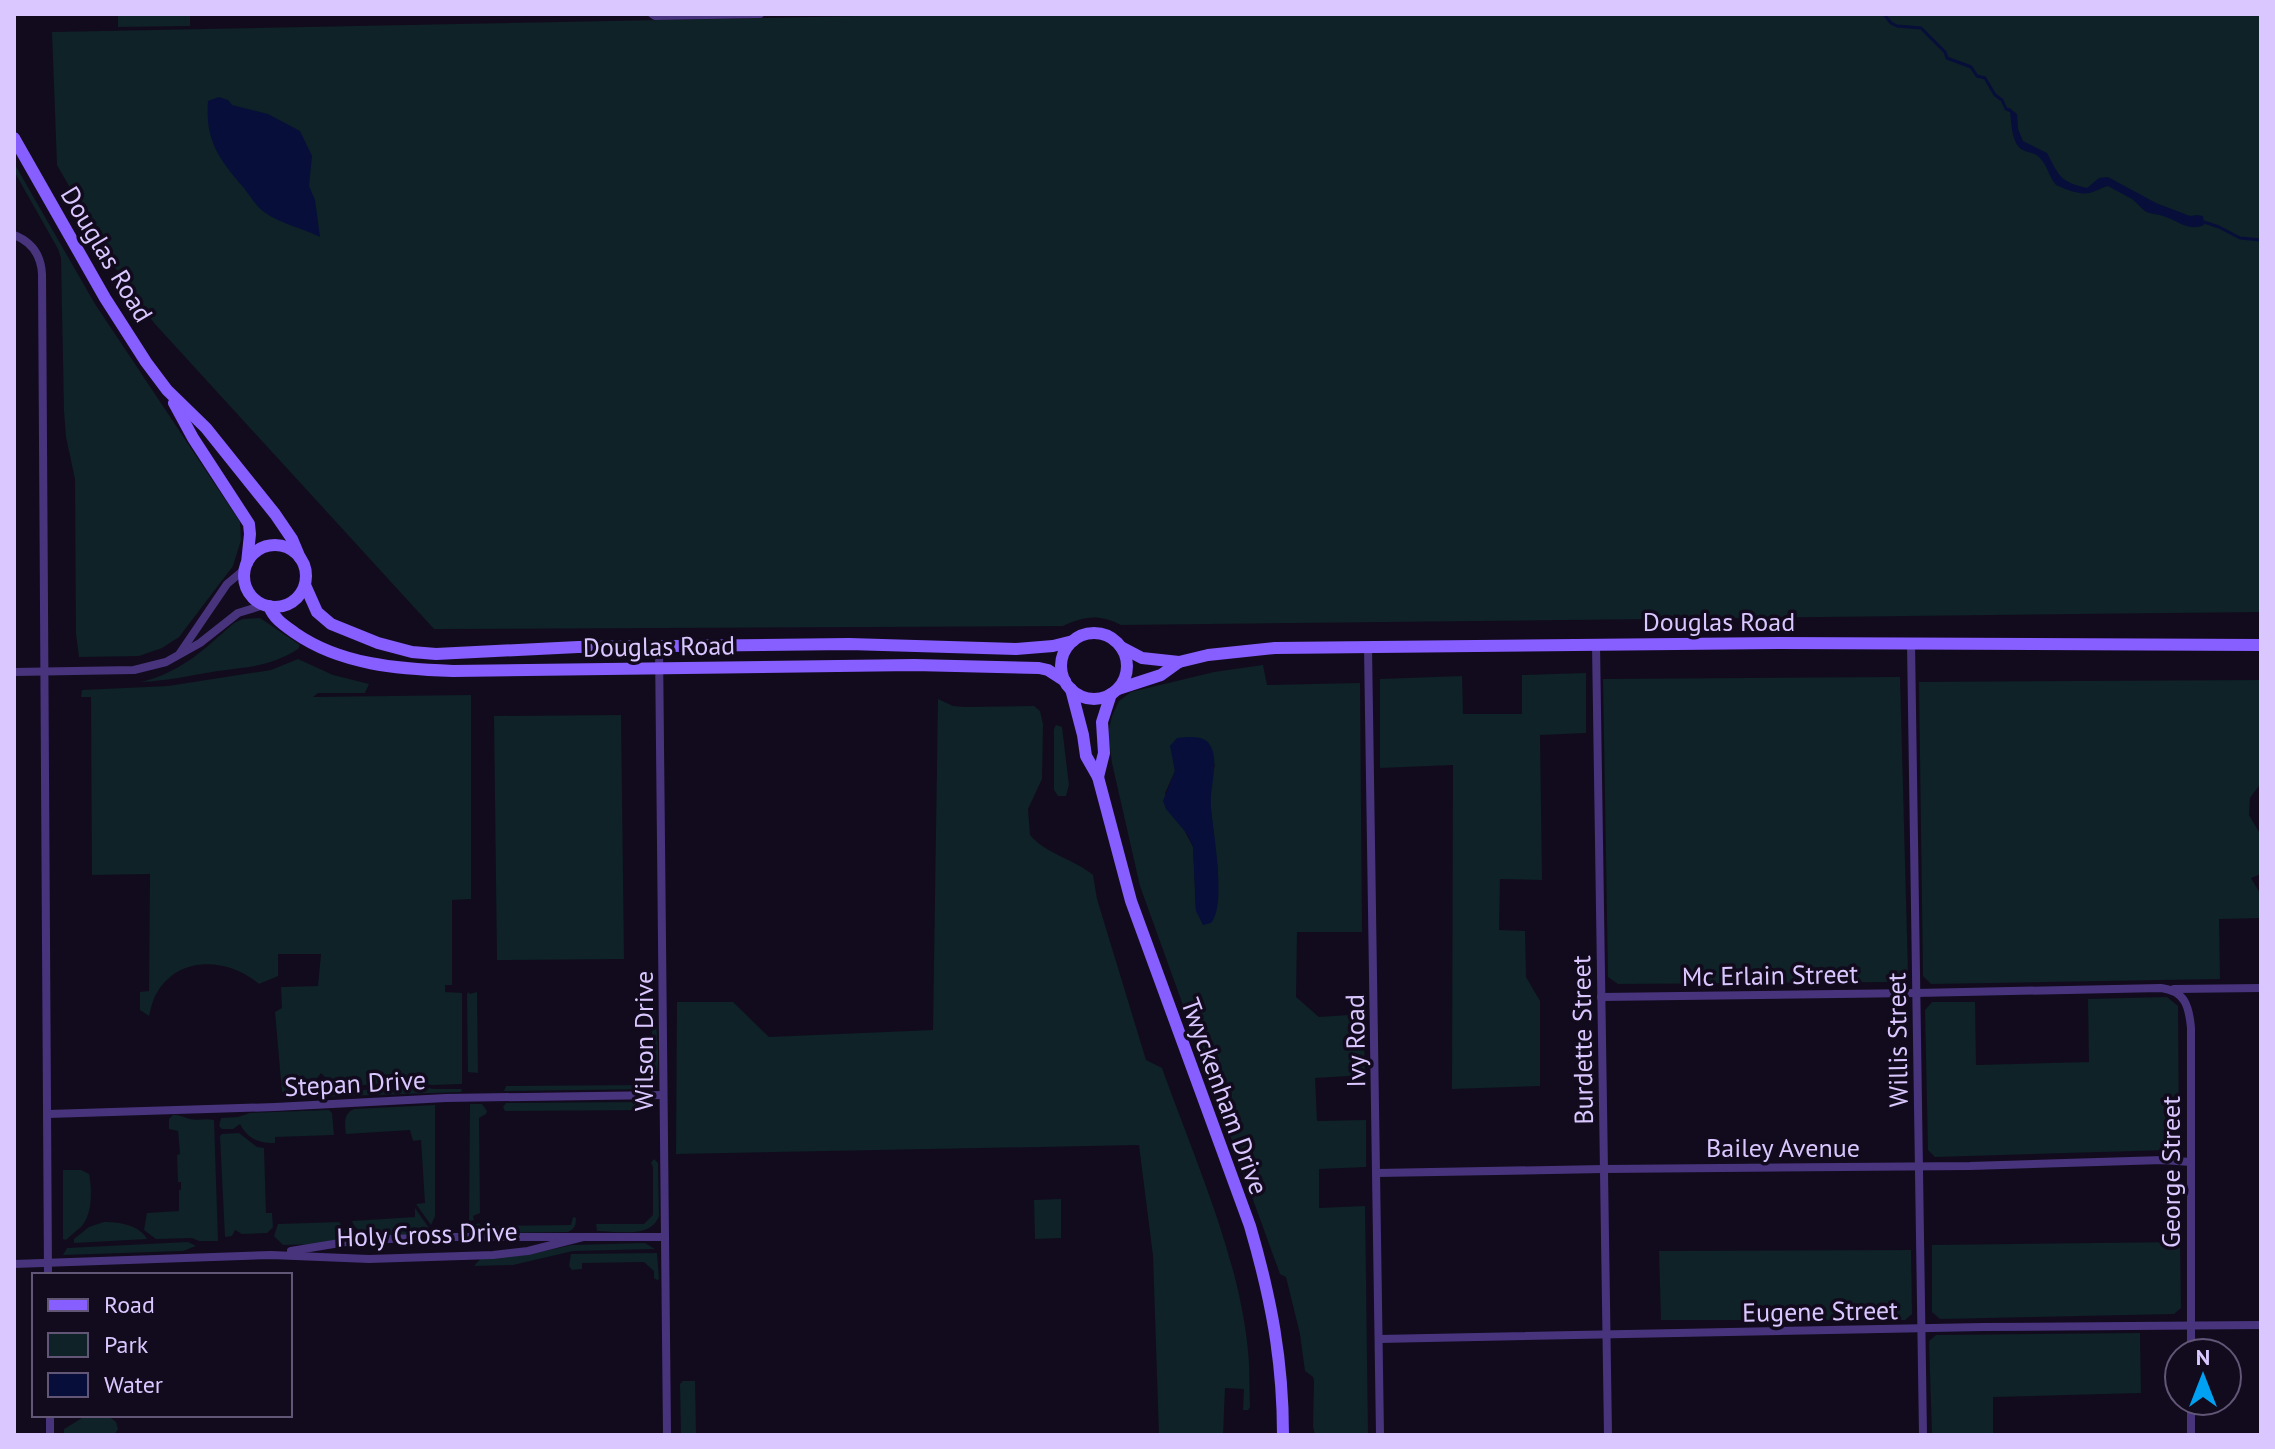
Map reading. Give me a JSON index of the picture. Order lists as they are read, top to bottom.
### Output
{
  "streets": {
    "street": [
      "Douglas Road",
      "Mc Erlain Street",
      "Burdette Street",
      "Willis Street",
      "Wilson Drive",
      "Ivy Road",
      "Stepan Drive",
      "Twyckenham Drive",
      "Bailey Avenue",
      "George Street",
      "Holy Cross Drive",
      "Eugene Street"
    ]
  },
  "crossings": [
    ["Douglas Road", "Burdette Street"],
    ["Douglas Road", "Willis Street"],
    ["Douglas Road", "Wilson Drive"],
    ["Douglas Road", "Ivy Road"],
    ["Douglas Road", "Twyckenham Drive"],
    ["Mc Erlain Street", "Burdette Street"],
    ["Mc Erlain Street", "Willis Street"],
    ["Mc Erlain Street", "George Street"],
    ["Burdette Street", "Bailey Avenue"],
    ["Burdette Street", "Eugene Street"],
    ["Willis Street", "Bailey Avenue"],
    ["Willis Street", "Eugene Street"],
    ["Wilson Drive", "Stepan Drive"],
    ["Wilson Drive", "Holy Cross Drive"],
    ["Ivy Road", "Bailey Avenue"],
    ["Ivy Road", "Eugene Street"],
    ["Bailey Avenue", "George Street"],
    ["George Street", "Eugene Street"]
  ],
  "legend": ["Road", "Park", "Water"],
  "north": "top"
}
